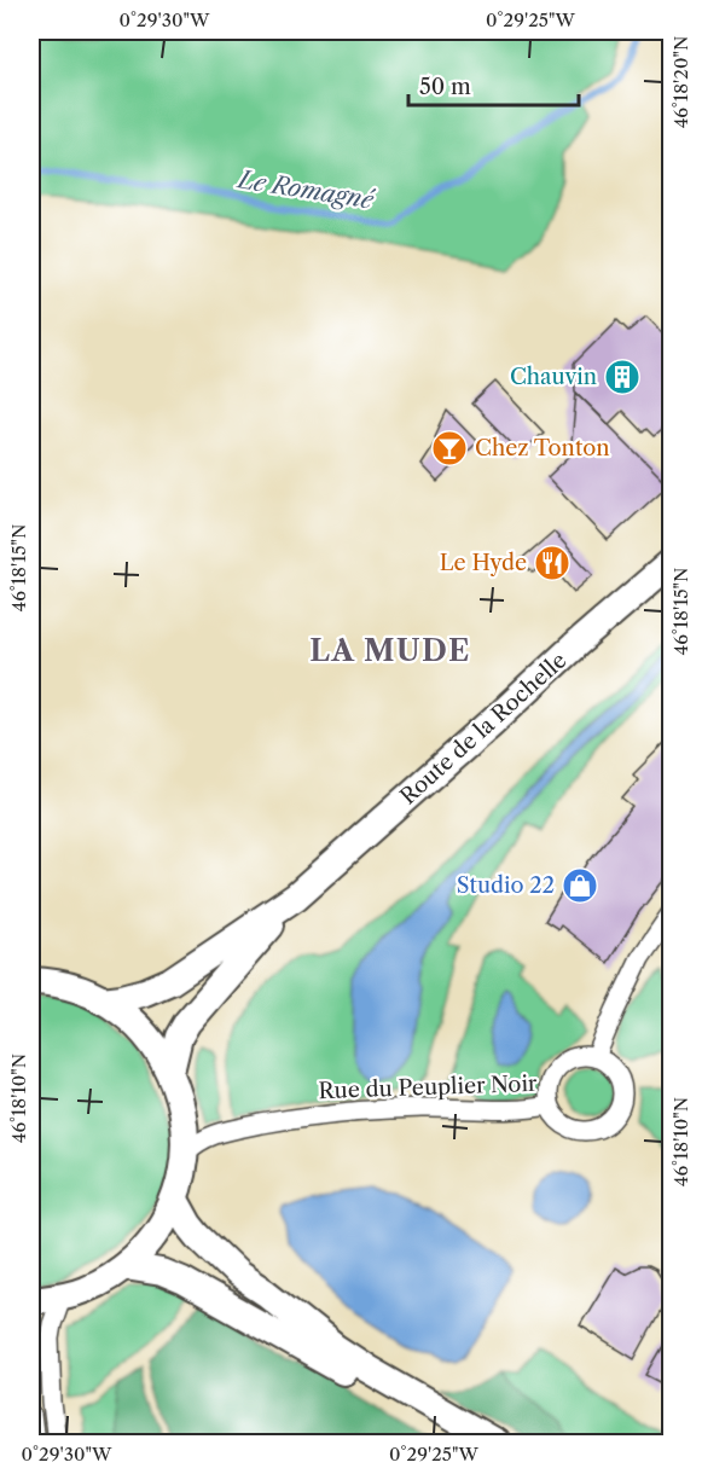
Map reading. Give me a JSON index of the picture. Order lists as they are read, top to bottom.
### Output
{
  "streets": {
    "main road": ["Route de la Rochelle"],
    "street": ["Rue du Peuplier Noir"]
  },
  "districts": ["LA MUDE"],
  "water": ["Le Romagné"],
  "places": {
    "building": ["Chauvin"],
    "bar": ["Chez Tonton"],
    "restaurant": ["Le Hyde"],
    "shop": ["Studio 22"]
  },
  "scale_bar": "50 m",
  "coordinates": [
    "0°29'30\"W",
    "0°29'25\"W",
    "46°18'20\"N",
    "46°18'15\"N",
    "46°18'10\"N"
  ]
}
